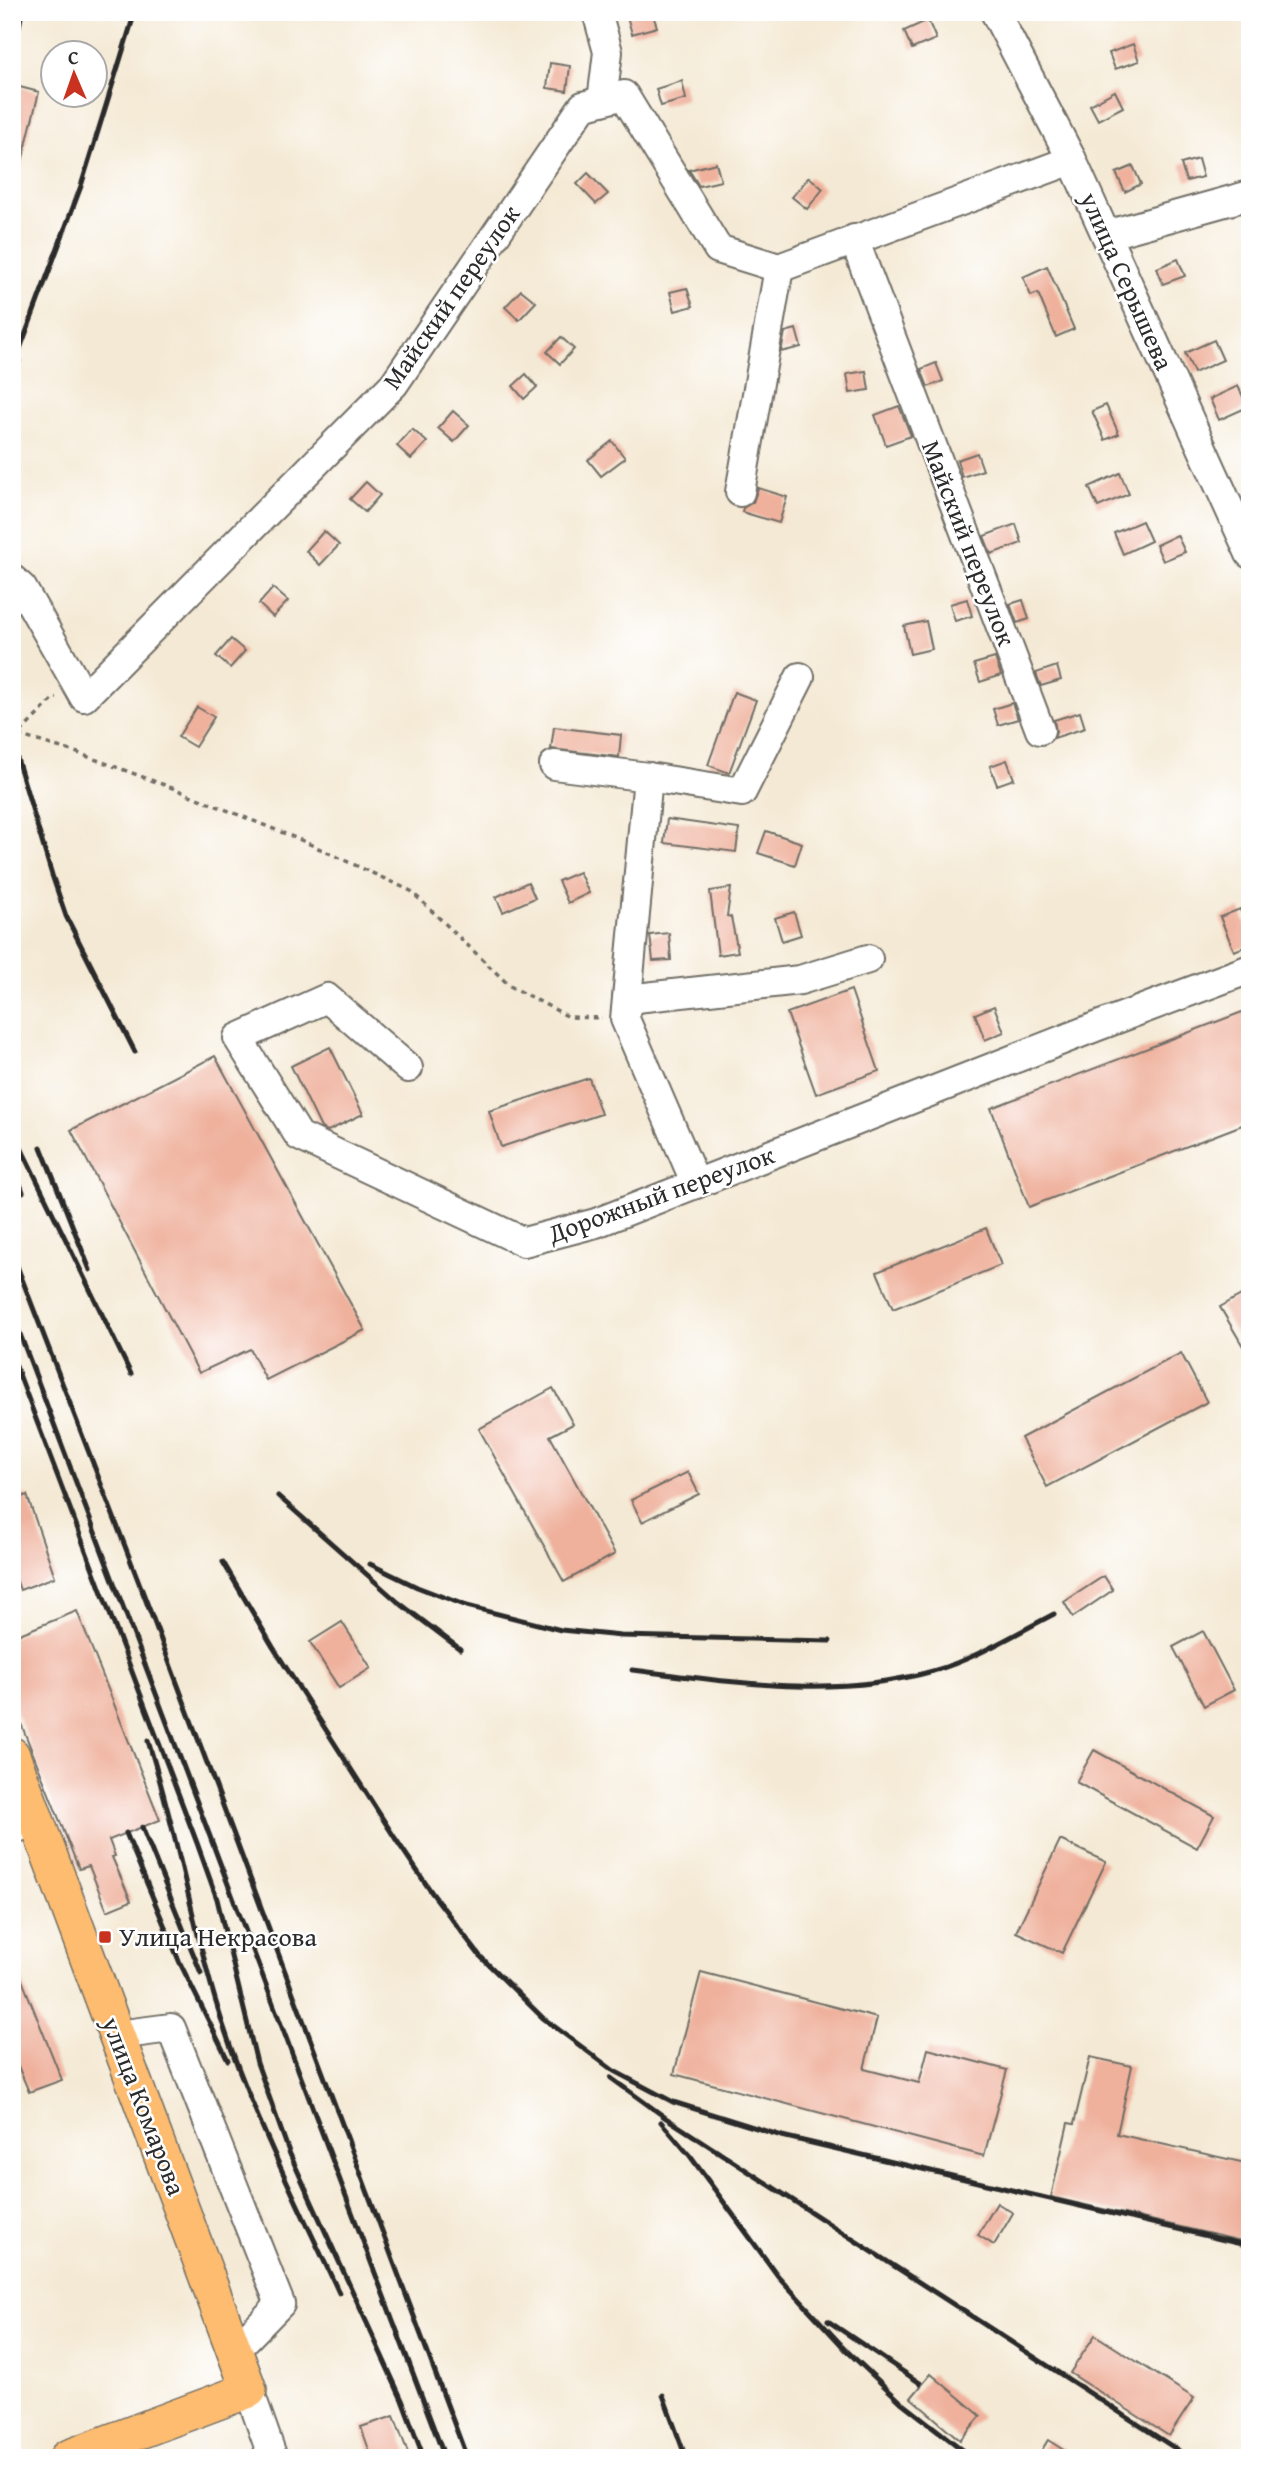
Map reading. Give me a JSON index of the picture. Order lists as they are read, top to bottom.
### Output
{
  "streets": {
    "main road": ["улица Комарова"],
    "street": ["улица Серышева", "Майский переулок", "Дорожный переулок"]
  },
  "places": {
    "transit": ["Улица Некрасова"]
  },
  "north": "top"
}
